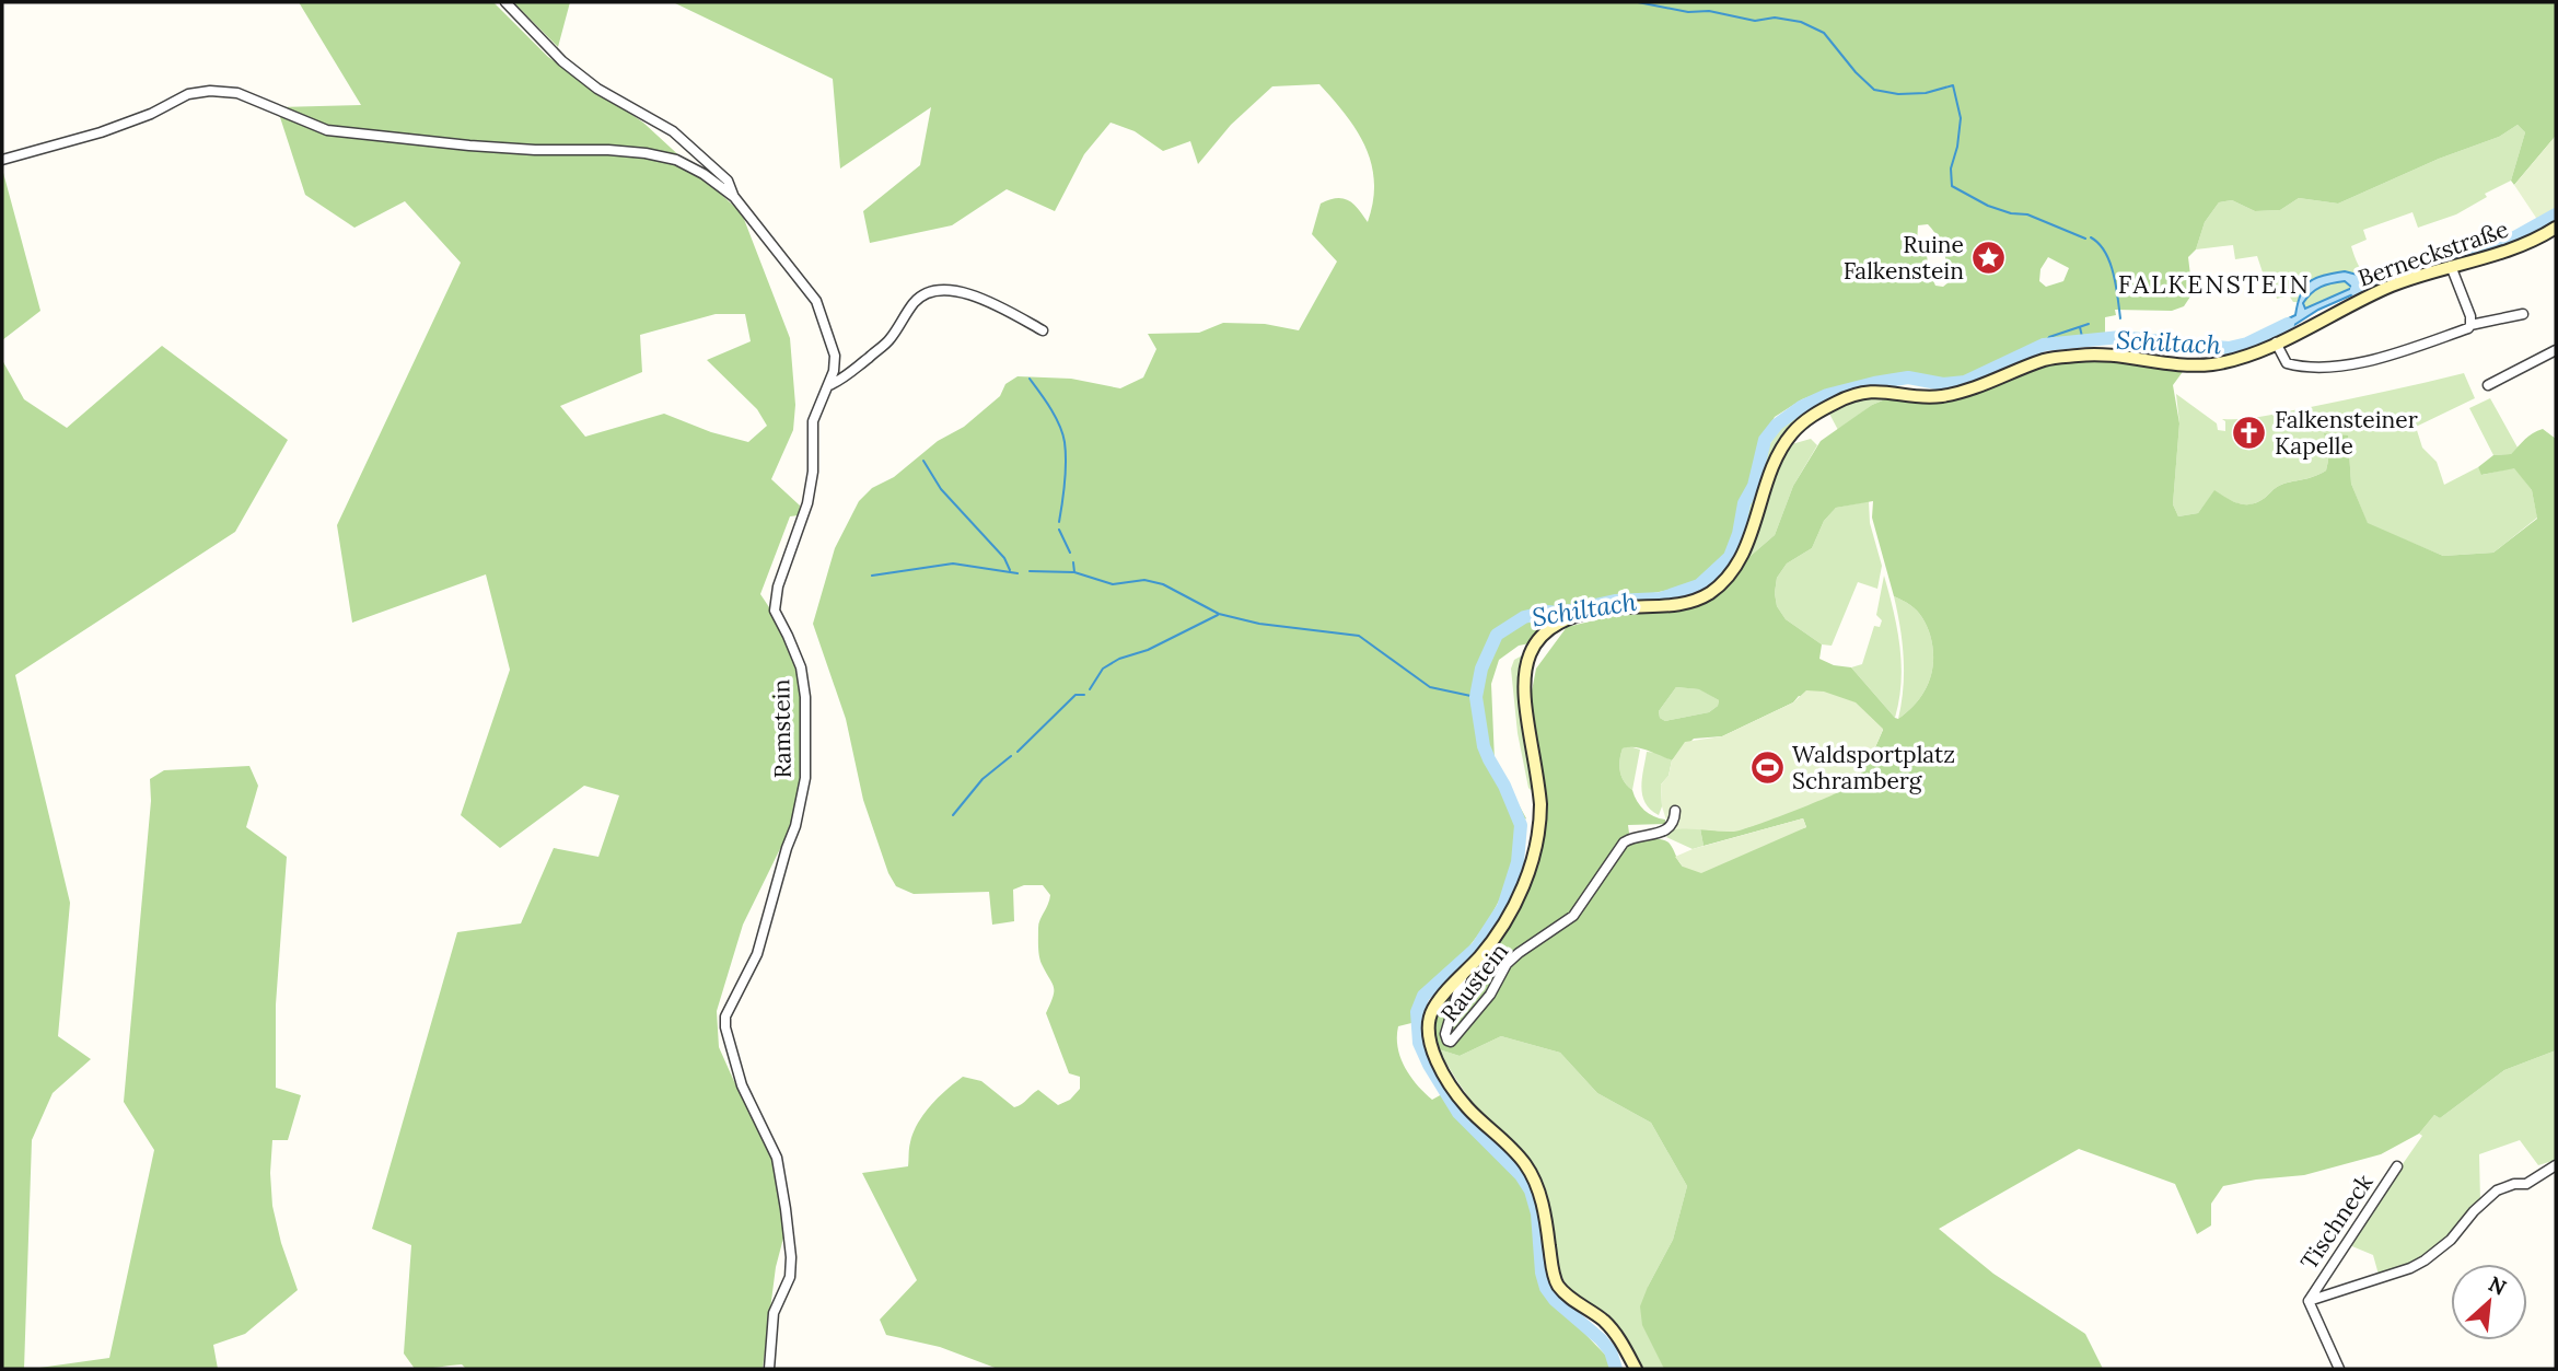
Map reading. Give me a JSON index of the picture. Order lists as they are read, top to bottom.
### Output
{
  "streets": {
    "main road": ["Berneckstraße"],
    "street": ["Ramstein", "Raustein", "Tischneck"]
  },
  "crossings": [
    ["Berneckstraße", "Raustein"]
  ],
  "districts": ["FALKENSTEIN"],
  "water": ["Schiltach"],
  "places": {
    "place": ["Ruine Falkenstein"],
    "church": ["Falkensteiner Kapelle"],
    "sports": ["Waldsportplatz Schramberg"]
  },
  "north": "top right"
}
